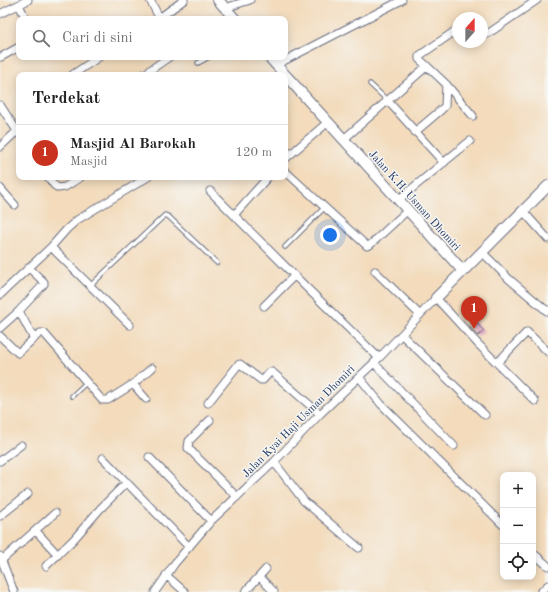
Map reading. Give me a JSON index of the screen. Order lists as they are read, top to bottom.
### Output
{
  "streets": {
    "main road": ["Jalan K.H. Usman Dhomiri", "Jalan Kyai Haji Usman Dhomiri"]
  },
  "crossings": [
    ["Jalan K.H. Usman Dhomiri", "Jalan Kyai Haji Usman Dhomiri"]
  ],
  "north": "top",
  "page": {
    "search": "Cari di sini",
    "heading": "Terdekat",
    "list": [
      {
        "mark": "1",
        "name": "Masjid Al Barokah",
        "note": "Masjid",
        "value": "120 m"
      }
    ],
    "pins": "1",
    "map_buttons": ["+", "−"]
  }
}
